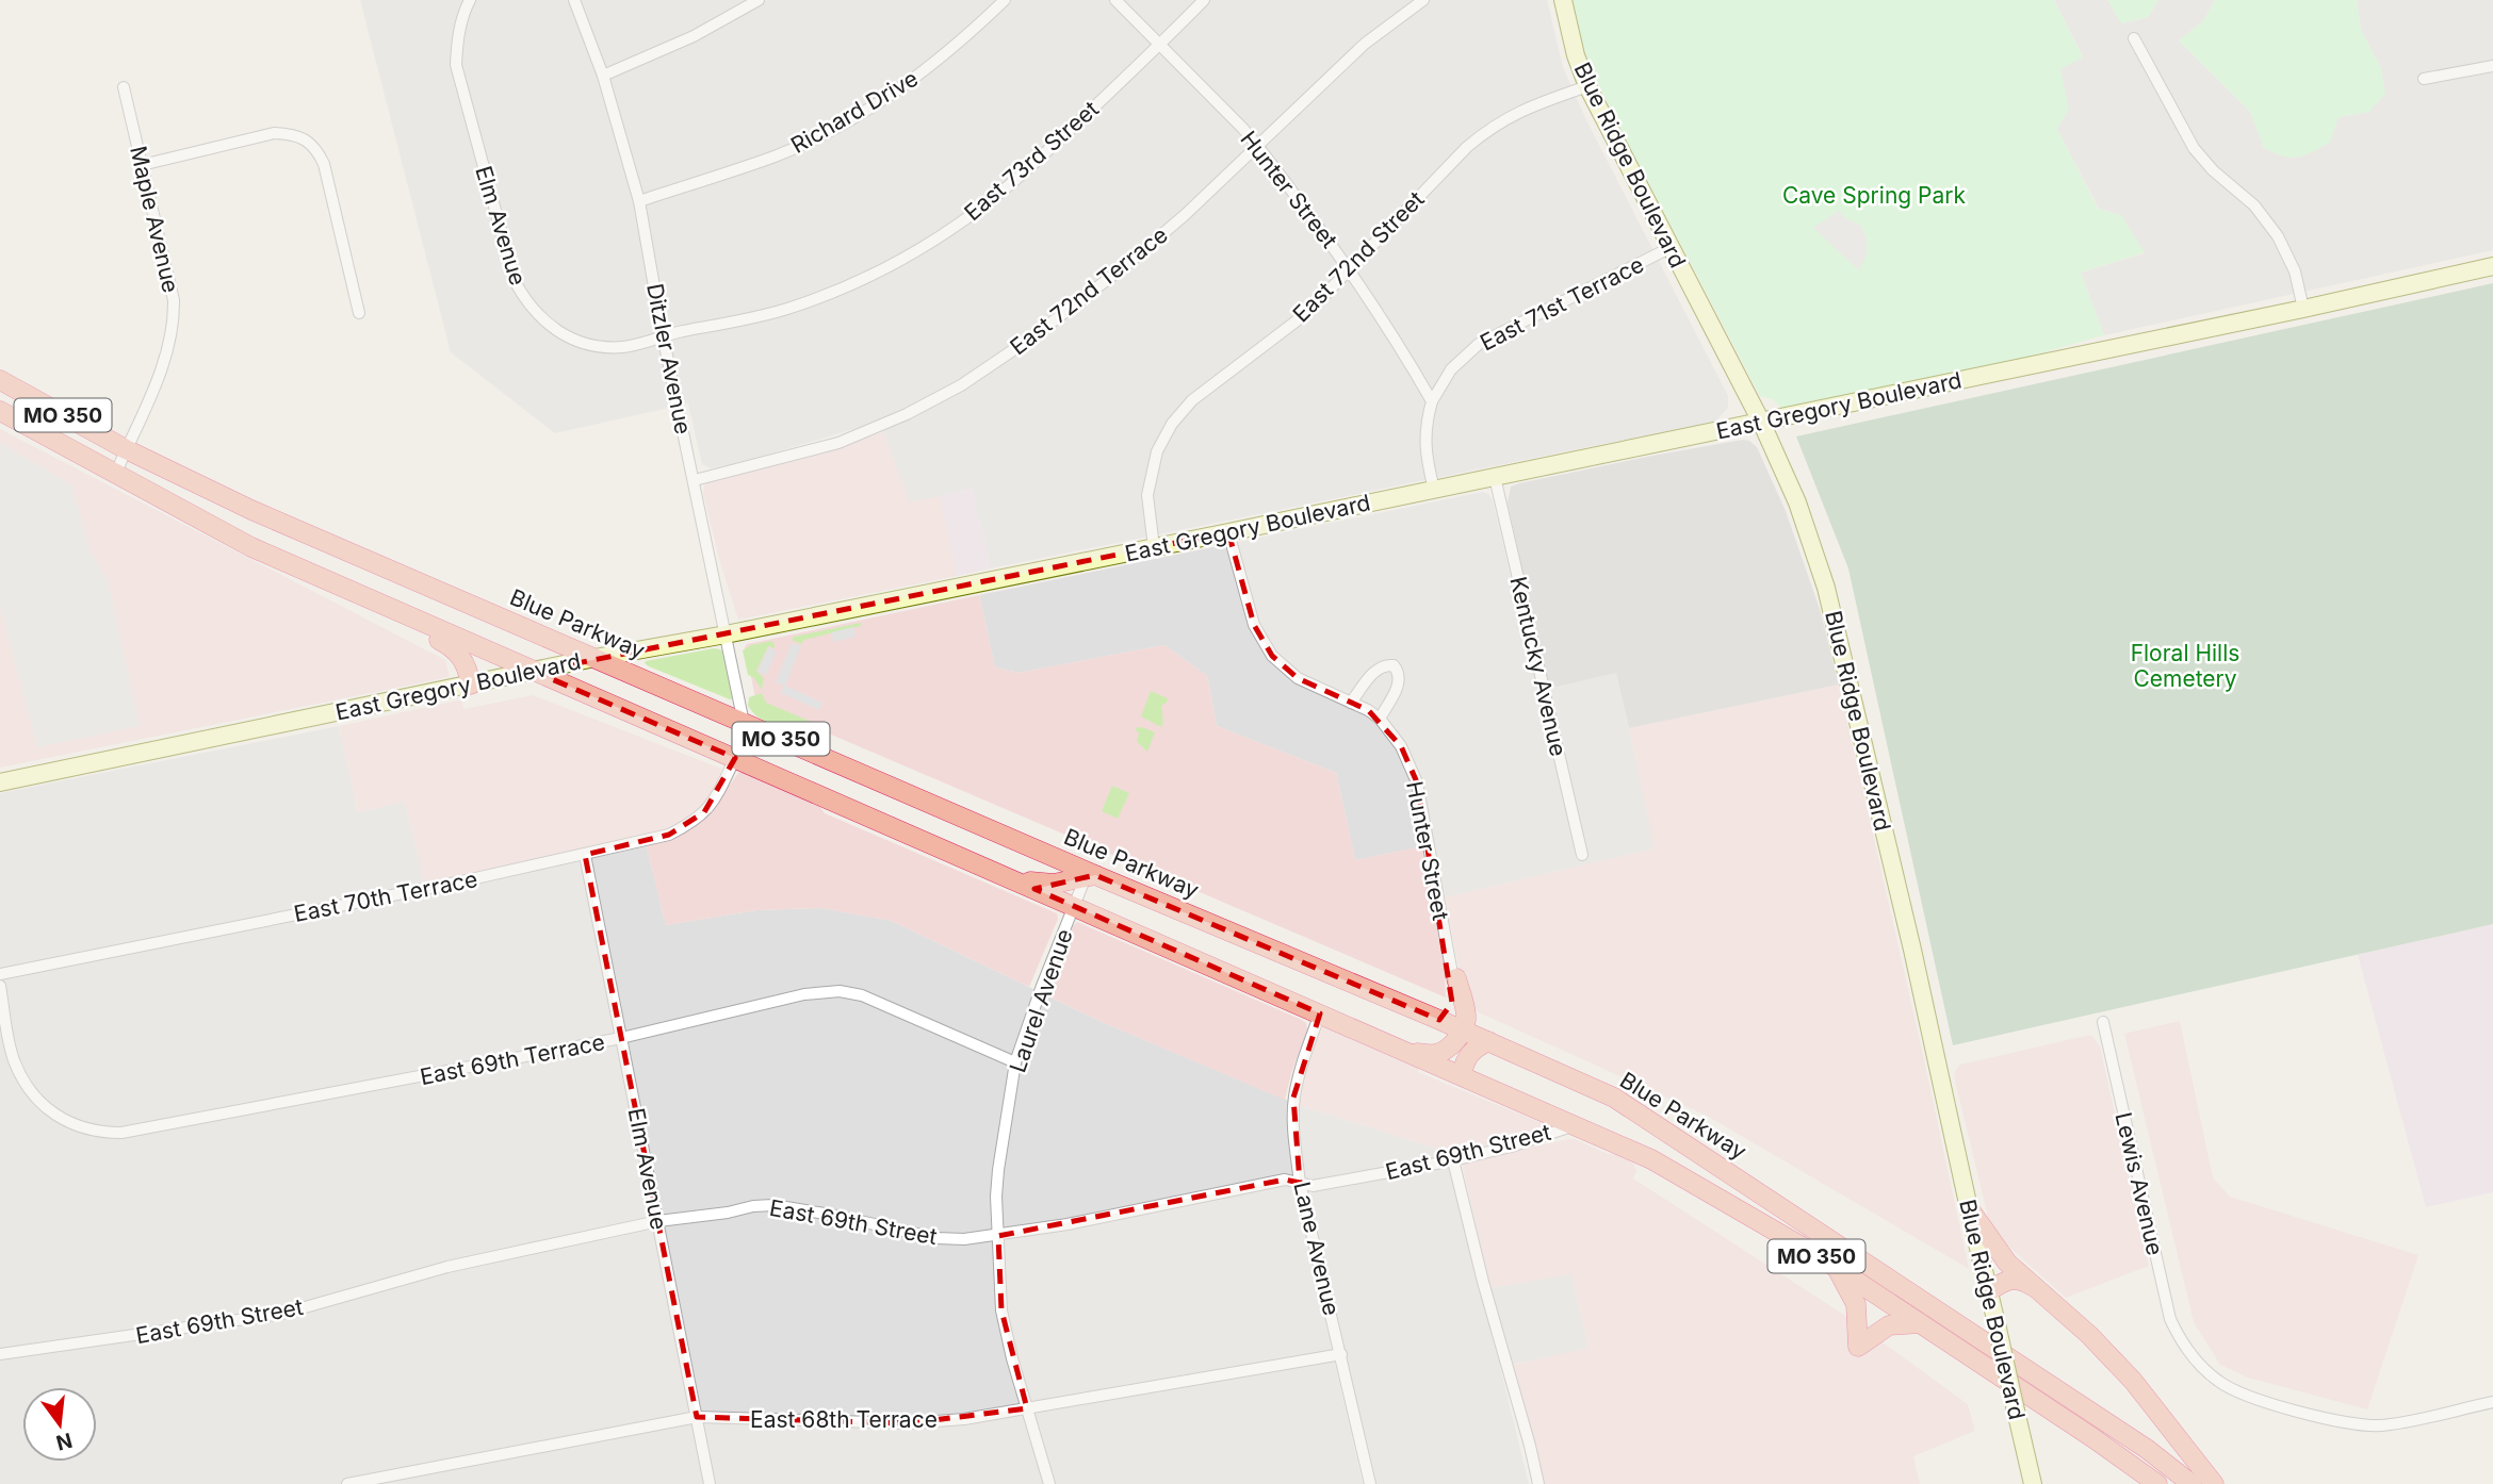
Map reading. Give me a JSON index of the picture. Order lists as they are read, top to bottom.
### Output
{
  "streets": {
    "highway": ["MO 350", "Blue Parkway"],
    "main road": ["Blue Ridge Boulevard", "East Gregory Boulevard"],
    "street": [
      "Richard Drive",
      "East 73rd Street",
      "Hunter Street",
      "Maple Avenue",
      "Elm Avenue",
      "East 72nd Street",
      "East 72nd Terrace",
      "East 71st Terrace",
      "Ditzler Avenue",
      "Kentucky Avenue",
      "East 70th Terrace",
      "Laurel Avenue",
      "East 69th Terrace",
      "East 69th Street",
      "Lewis Avenue",
      "Lane Avenue",
      "East 68th Terrace"
    ]
  },
  "crossings": [
    ["Richard Drive", "Ditzler Avenue"],
    ["East 73rd Street", "Hunter Street"],
    ["East 73rd Street", "Elm Avenue"],
    ["East 73rd Street", "Ditzler Avenue"],
    ["Blue Ridge Boulevard", "East 72nd Street"],
    ["Blue Ridge Boulevard", "East 71st Terrace"],
    ["Blue Ridge Boulevard", "East Gregory Boulevard"],
    ["Hunter Street", "East 72nd Street"],
    ["Hunter Street", "East 72nd Terrace"],
    ["Hunter Street", "East 71st Terrace"],
    ["Hunter Street", "East Gregory Boulevard"],
    ["Maple Avenue", "MO 350"],
    ["Maple Avenue", "Blue Parkway"],
    ["Elm Avenue", "Ditzler Avenue"],
    ["Elm Avenue", "East 70th Terrace"],
    ["Elm Avenue", "East 69th Terrace"],
    ["Elm Avenue", "East 69th Street"],
    ["Elm Avenue", "East 68th Terrace"],
    ["East 72nd Street", "East Gregory Boulevard"],
    ["East 72nd Terrace", "Ditzler Avenue"],
    ["Ditzler Avenue", "East Gregory Boulevard"],
    ["Ditzler Avenue", "Blue Parkway"],
    ["East Gregory Boulevard", "MO 350"],
    ["East Gregory Boulevard", "Blue Parkway"],
    ["East Gregory Boulevard", "Kentucky Avenue"],
    ["MO 350", "East 70th Terrace"],
    ["MO 350", "Laurel Avenue"],
    ["MO 350", "East 69th Street"],
    ["MO 350", "Lane Avenue"],
    ["Blue Parkway", "Laurel Avenue"],
    ["Laurel Avenue", "East 69th Terrace"],
    ["Laurel Avenue", "East 69th Street"],
    ["Laurel Avenue", "East 68th Terrace"],
    ["East 69th Street", "Lane Avenue"],
    ["Lane Avenue", "East 68th Terrace"]
  ],
  "parks": ["Cave Spring Park", "Floral Hills Cemetery"],
  "north": "bottom"
}
